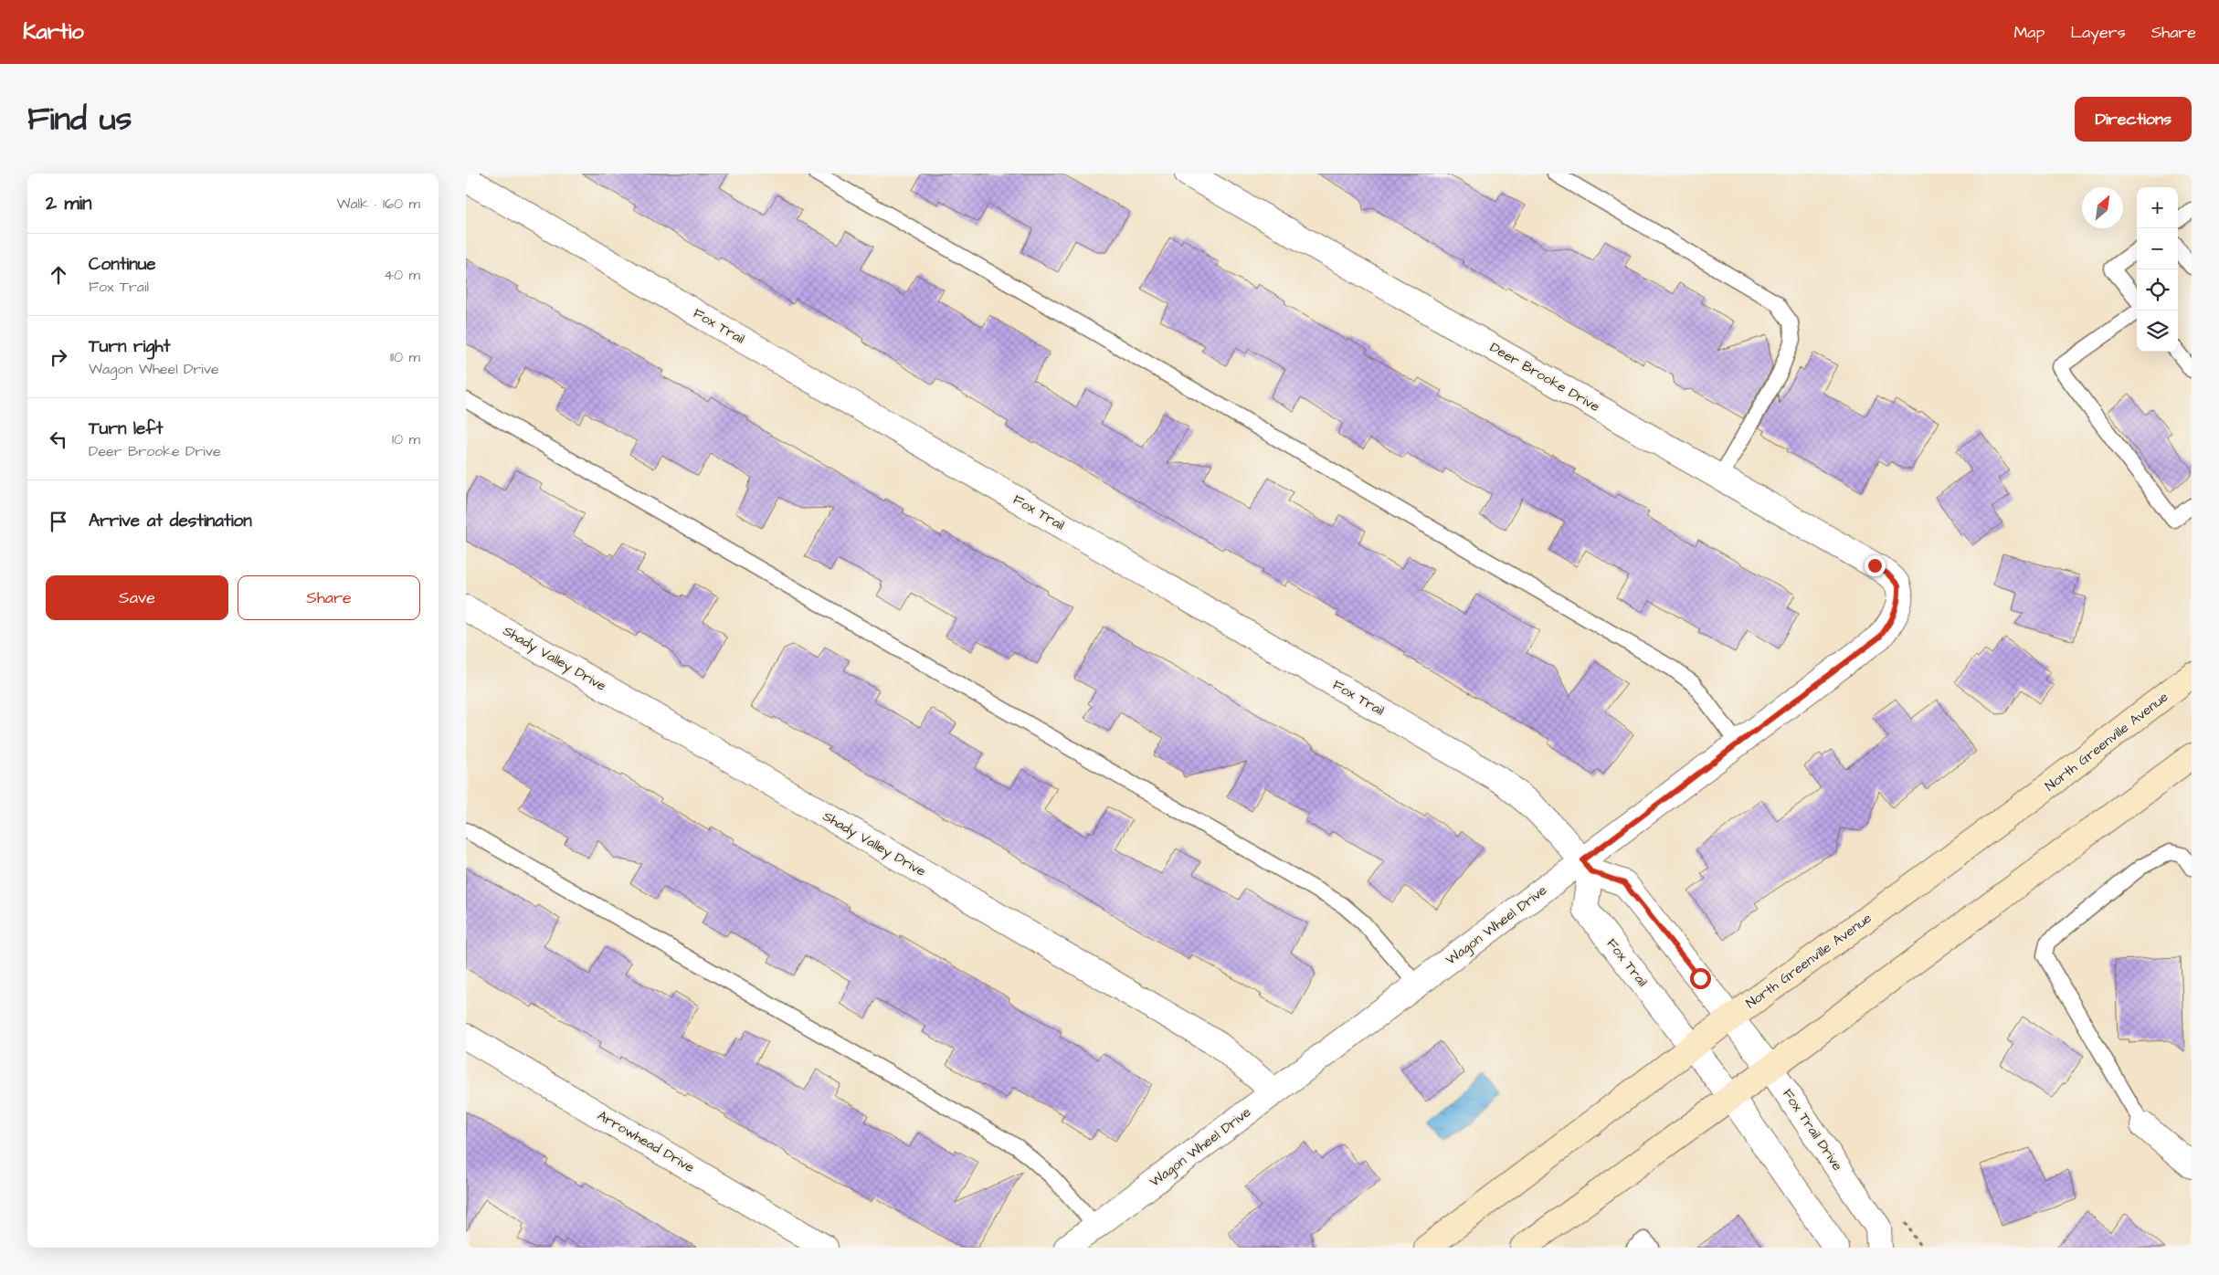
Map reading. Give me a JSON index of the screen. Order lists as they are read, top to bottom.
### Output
{
  "streets": {
    "main road": ["North Greenville Avenue"],
    "street": [
      "Fox Trail",
      "Deer Brooke Drive",
      "Shady Valley Drive",
      "Wagon Wheel Drive",
      "Fox Trail Drive",
      "Arrowhead Drive"
    ]
  },
  "crossings": [
    ["Fox Trail", "North Greenville Avenue"],
    ["Fox Trail", "Wagon Wheel Drive"],
    ["Fox Trail", "Fox Trail Drive"],
    ["Deer Brooke Drive", "Wagon Wheel Drive"],
    ["Shady Valley Drive", "Wagon Wheel Drive"],
    ["North Greenville Avenue", "Fox Trail Drive"]
  ],
  "north": "top right",
  "page": {
    "header": "Kartio",
    "nav": ["Map", "Layers", "Share"],
    "title": "Find us",
    "buttons": [
      "Directions",
      ["Save", "Share"]
    ],
    "heading": ["2 min", "Walk · 160 m"],
    "map_buttons": ["+", "−"],
    "list": [
      ["Continue", "Fox Trail", "40 m"],
      ["Turn right", "Wagon Wheel Drive", "110 m"],
      ["Turn left", "Deer Brooke Drive", "10 m"],
      "Arrive at destination"
    ]
  }
}
